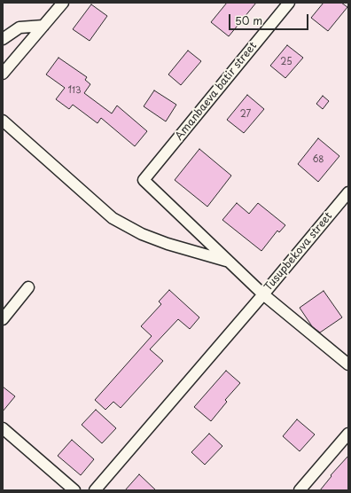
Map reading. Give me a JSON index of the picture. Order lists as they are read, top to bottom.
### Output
{
  "streets": {
    "street": ["Amanbaeva batir street", "Tusupbekova street"]
  },
  "house_numbers": [
    "25",
    "113",
    "27",
    "68"
  ],
  "scale_bar": "50 m"
}
